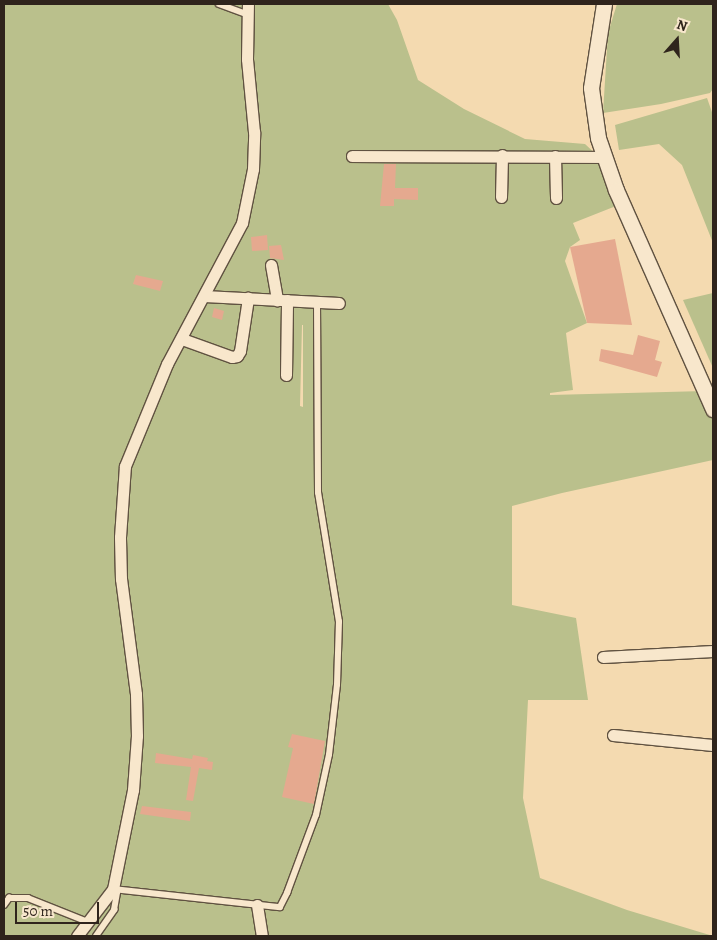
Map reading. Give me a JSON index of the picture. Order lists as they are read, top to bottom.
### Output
{
  "scale_bar": "50 m",
  "north": "top"
}
